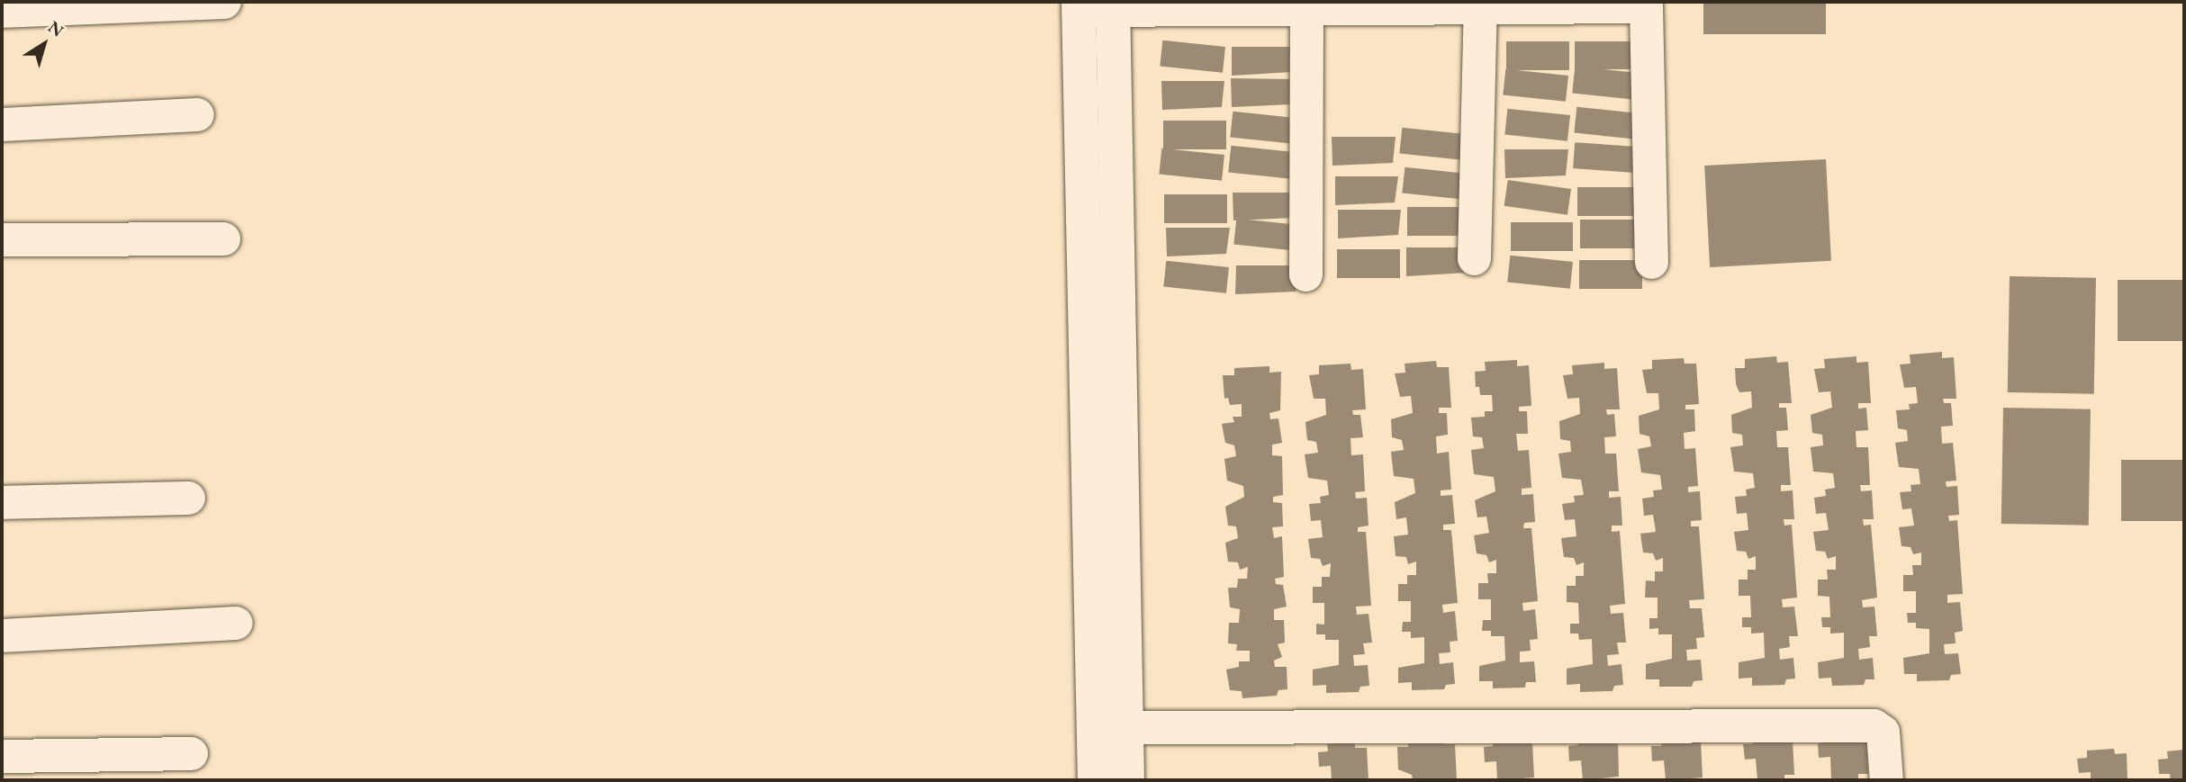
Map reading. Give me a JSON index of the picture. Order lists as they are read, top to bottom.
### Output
{
  "north": "top right"
}
